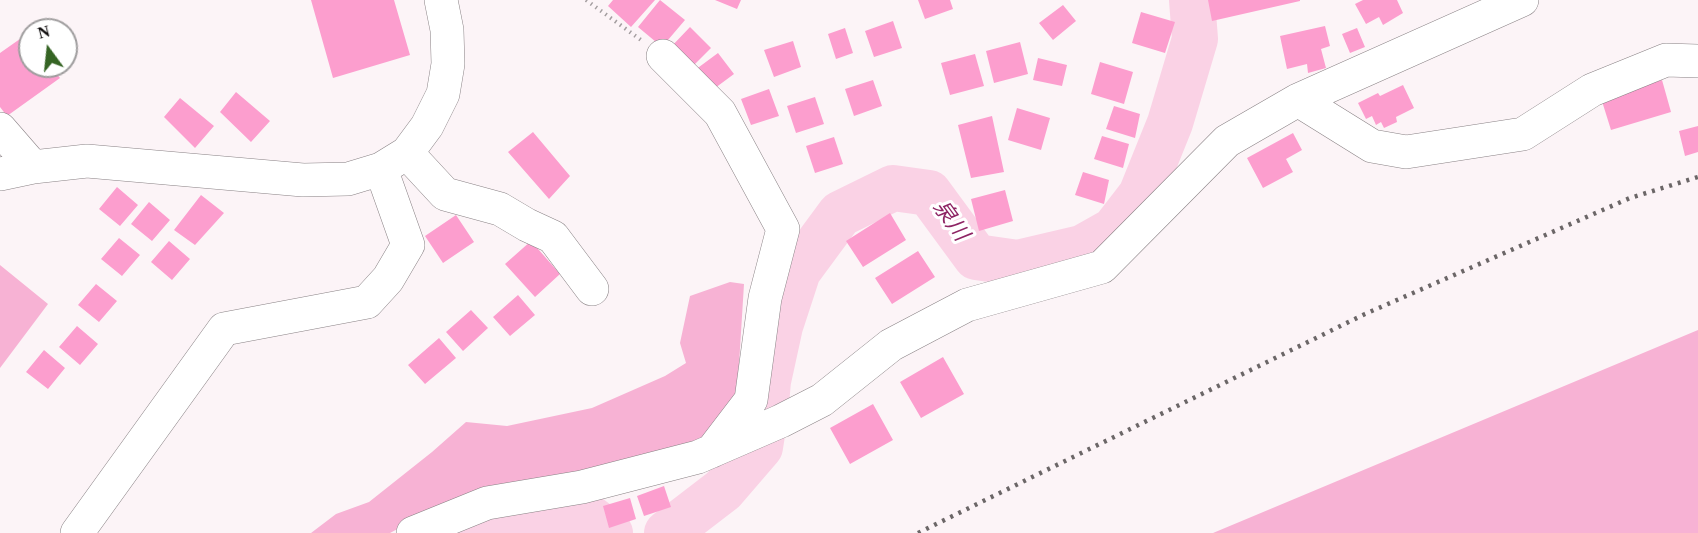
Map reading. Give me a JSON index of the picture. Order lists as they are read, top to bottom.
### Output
{
  "water": ["泉川"],
  "north": "top"
}
